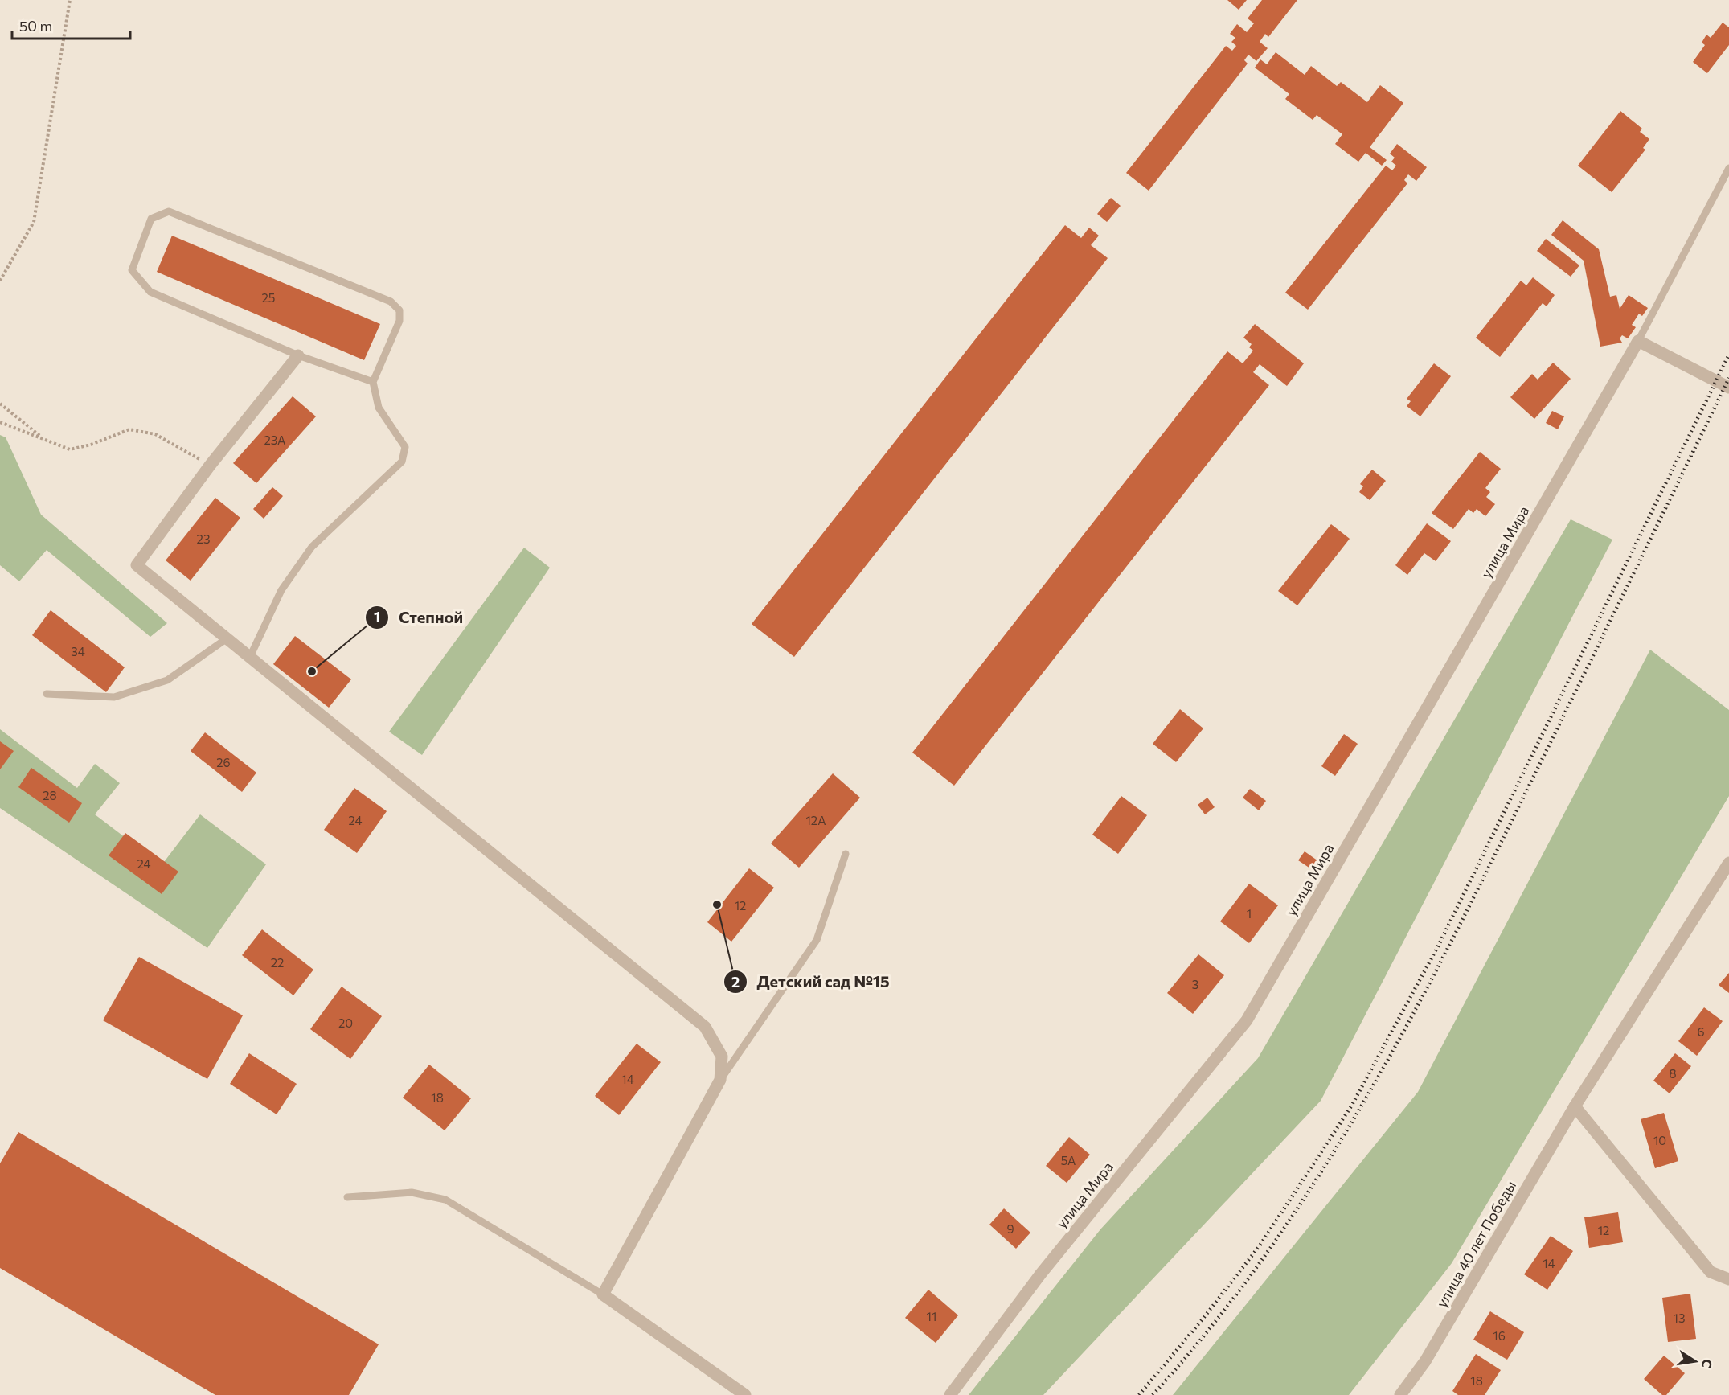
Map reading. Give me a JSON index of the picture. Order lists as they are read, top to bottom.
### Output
{
  "streets": {
    "street": ["улица Мира", "улица 40 лет Победы"]
  },
  "places": ["Степной", "Детский сад №15"],
  "house_numbers": [
    "25",
    "23А",
    "23",
    "34",
    "26",
    "28",
    "24",
    "12А",
    "24",
    "12",
    "1",
    "22",
    "3",
    "20",
    "6",
    "8",
    "14",
    "18",
    "10",
    "5А",
    "9",
    "12",
    "14",
    "11",
    "13",
    "16",
    "18"
  ],
  "scale_bar": "50 m",
  "north": "right"
}
